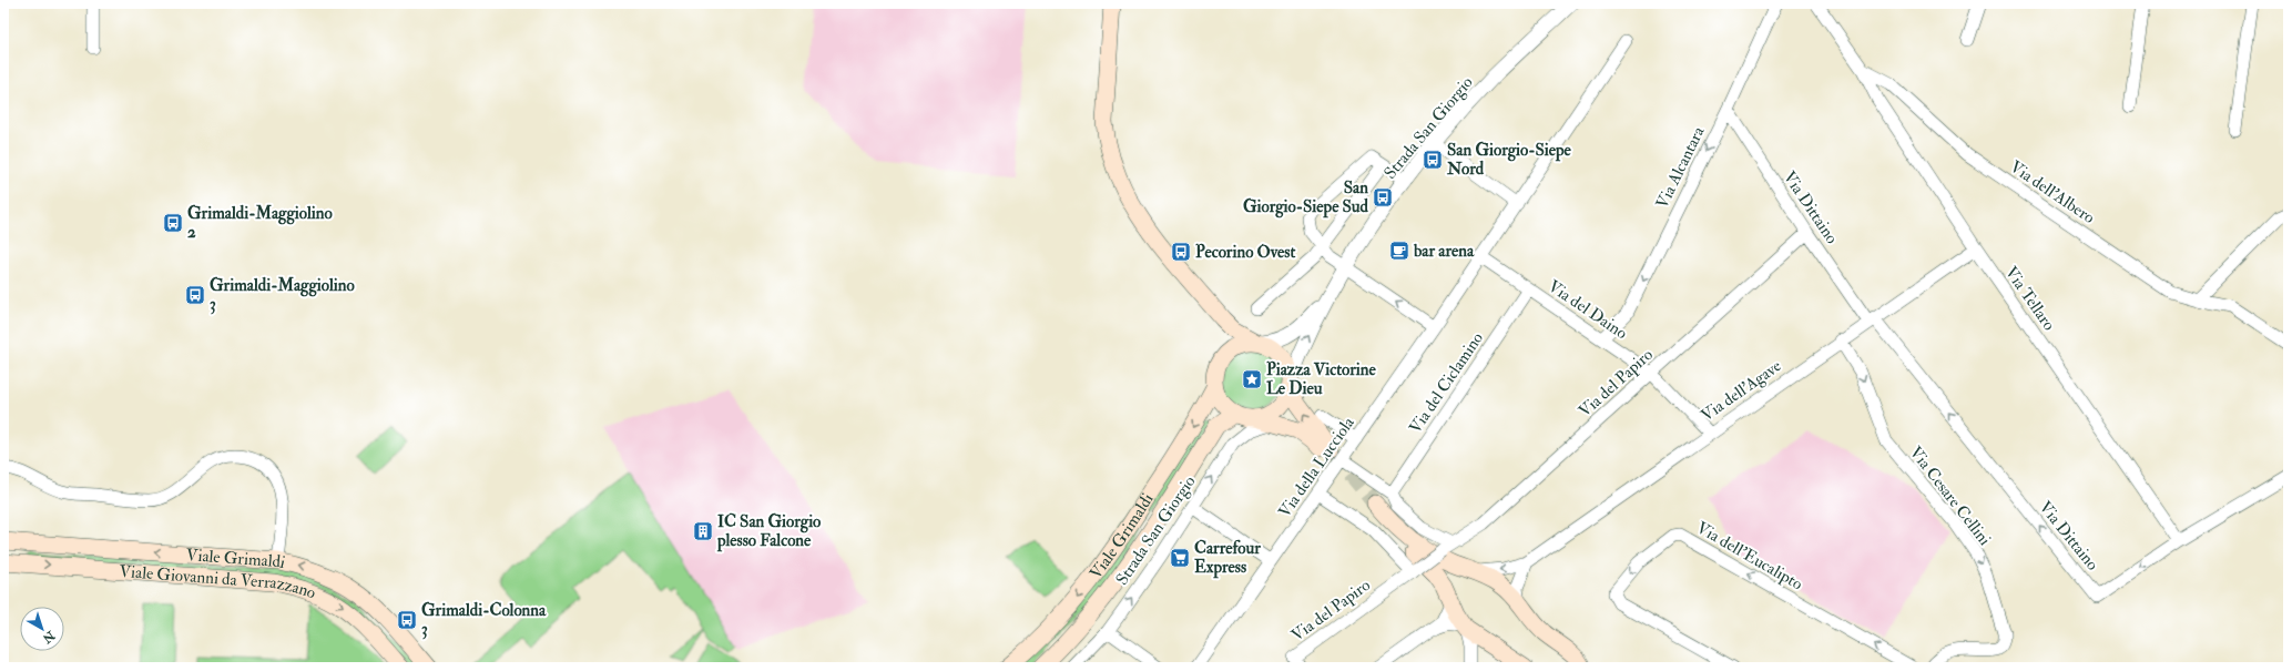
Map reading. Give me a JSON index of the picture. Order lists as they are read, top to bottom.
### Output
{
  "streets": {
    "main road": ["Viale Grimaldi", "Viale Giovanni da Verrazzano"],
    "street": [
      "Strada San Giorgio",
      "Via Alcantara",
      "Via dell'Albero",
      "Via Dittaino",
      "Via Tellaro",
      "Via del Daino",
      "Via del Ciclamino",
      "Via del Papiro",
      "Via dell'Agave",
      "Via della Lucciola",
      "Via Cesare Cellini",
      "Via dell'Eucalipto"
    ]
  },
  "crossings": [
    ["Via Alcantara", "Via Dittaino"],
    ["Via Alcantara", "Via del Daino"],
    ["Via dell'Albero", "Via Tellaro"],
    ["Via Dittaino", "Via Tellaro"],
    ["Via Dittaino", "Via del Papiro"],
    ["Via Dittaino", "Via dell'Agave"],
    ["Via Tellaro", "Via dell'Agave"],
    ["Via del Daino", "Via del Ciclamino"],
    ["Via del Daino", "Via del Papiro"],
    ["Via del Daino", "Via dell'Agave"],
    ["Via del Daino", "Via della Lucciola"],
    ["Via dell'Agave", "Via Cesare Cellini"]
  ],
  "one_way": ["Via Alcantara", "Via Dittaino", "Viale Giovanni da Verrazzano"],
  "places": {
    "bus stop": [
      "San Giorgio-Siepe Nord",
      "San Giorgio-Siepe Sud",
      "Grimaldi-Maggiolino 2",
      "Pecorino Ovest",
      "Grimaldi-Maggiolino 3",
      "Grimaldi-Colonna 3"
    ],
    "cafe": ["bar arena"],
    "place": ["Piazza Victorine Le Dieu"],
    "building": ["IC San Giorgio plesso Falcone"],
    "supermarket": ["Carrefour Express"]
  },
  "north": "bottom right"
}
